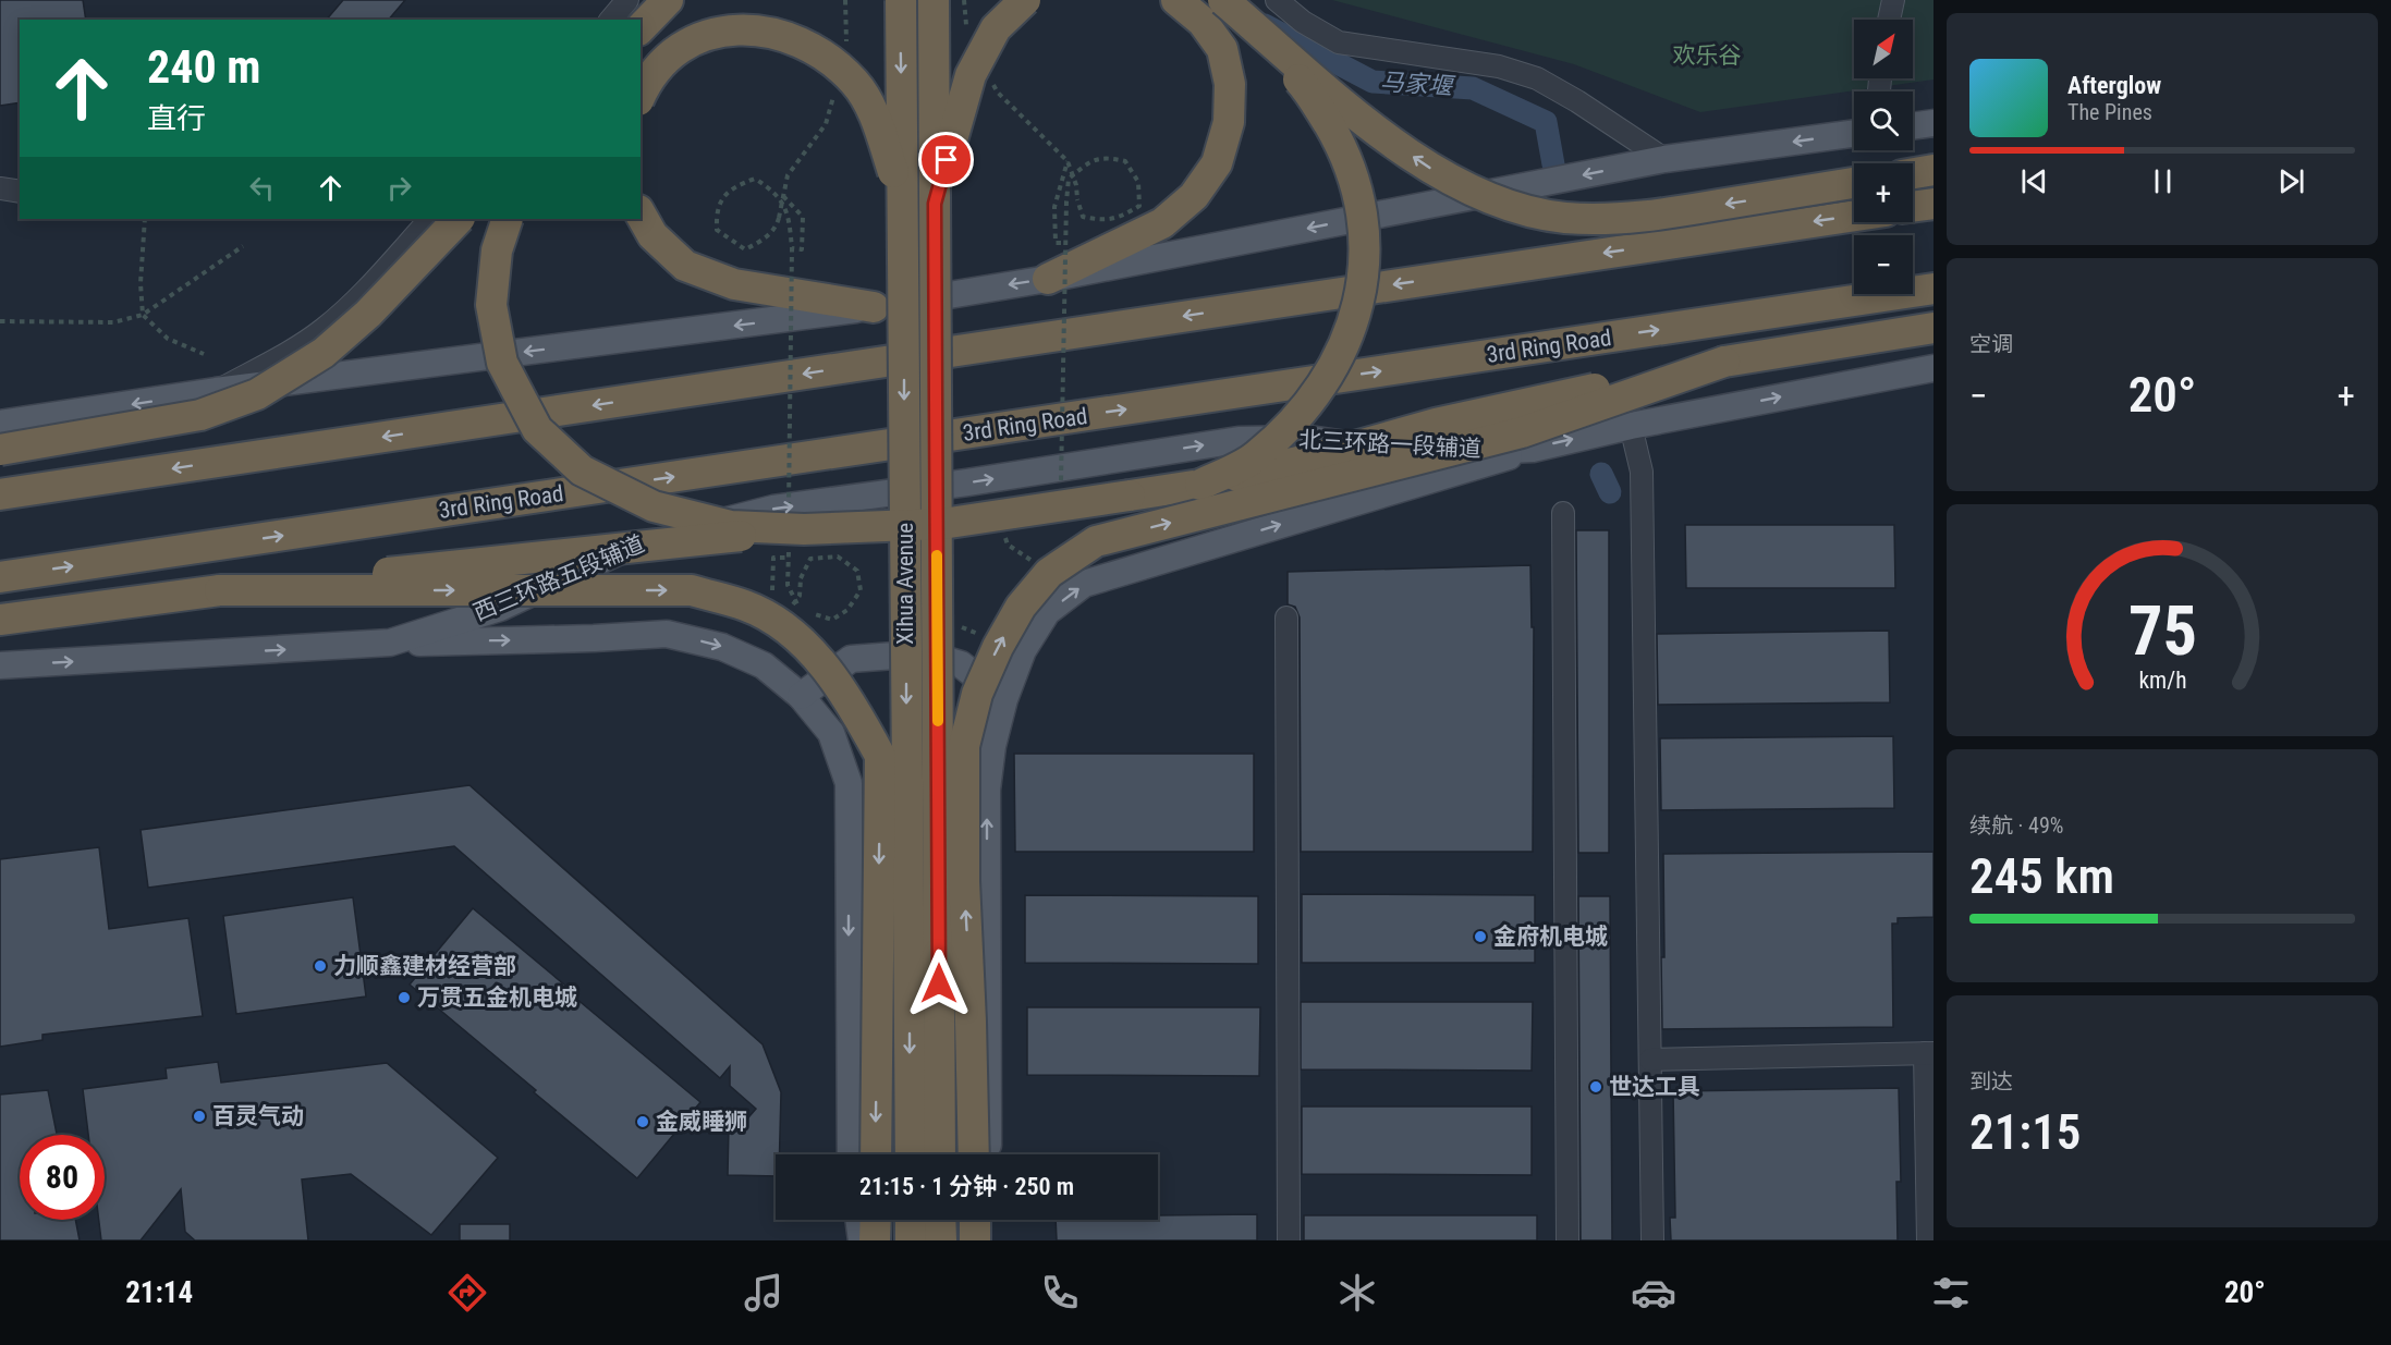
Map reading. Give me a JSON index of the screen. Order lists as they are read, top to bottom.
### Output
{
  "streets": {
    "highway": ["3rd Ring Road", "Xihua Avenue"],
    "main road": ["北三环路一段辅道", "西三环路五段辅道"]
  },
  "crossings": [
    ["北三环路一段辅道", "西三环路五段辅道"]
  ],
  "water": ["马家堰"],
  "parks": ["欢乐谷"],
  "places": [
    "金府机电城",
    "力顺鑫建材经营部",
    "万贯五金机电城",
    "世达工具",
    "百灵气动",
    "金威睡狮"
  ],
  "north": "top right",
  "page": {
    "map_buttons": ["+", "−"],
    "turn": ["240 m", "直行"],
    "song": ["Afterglow", "The Pines"],
    "tile": [
      "空调",
      ["续航 · 49%", "245 km"],
      ["到达", "21:15"]
    ],
    "heat": ["−", "20°", "+"],
    "limit": "80",
    "trip": "21:15 · 1 分钟 · 250 m",
    "tabs": ["21:14", "20°"],
    "gauge": ["75", "km/h"]
  }
}
